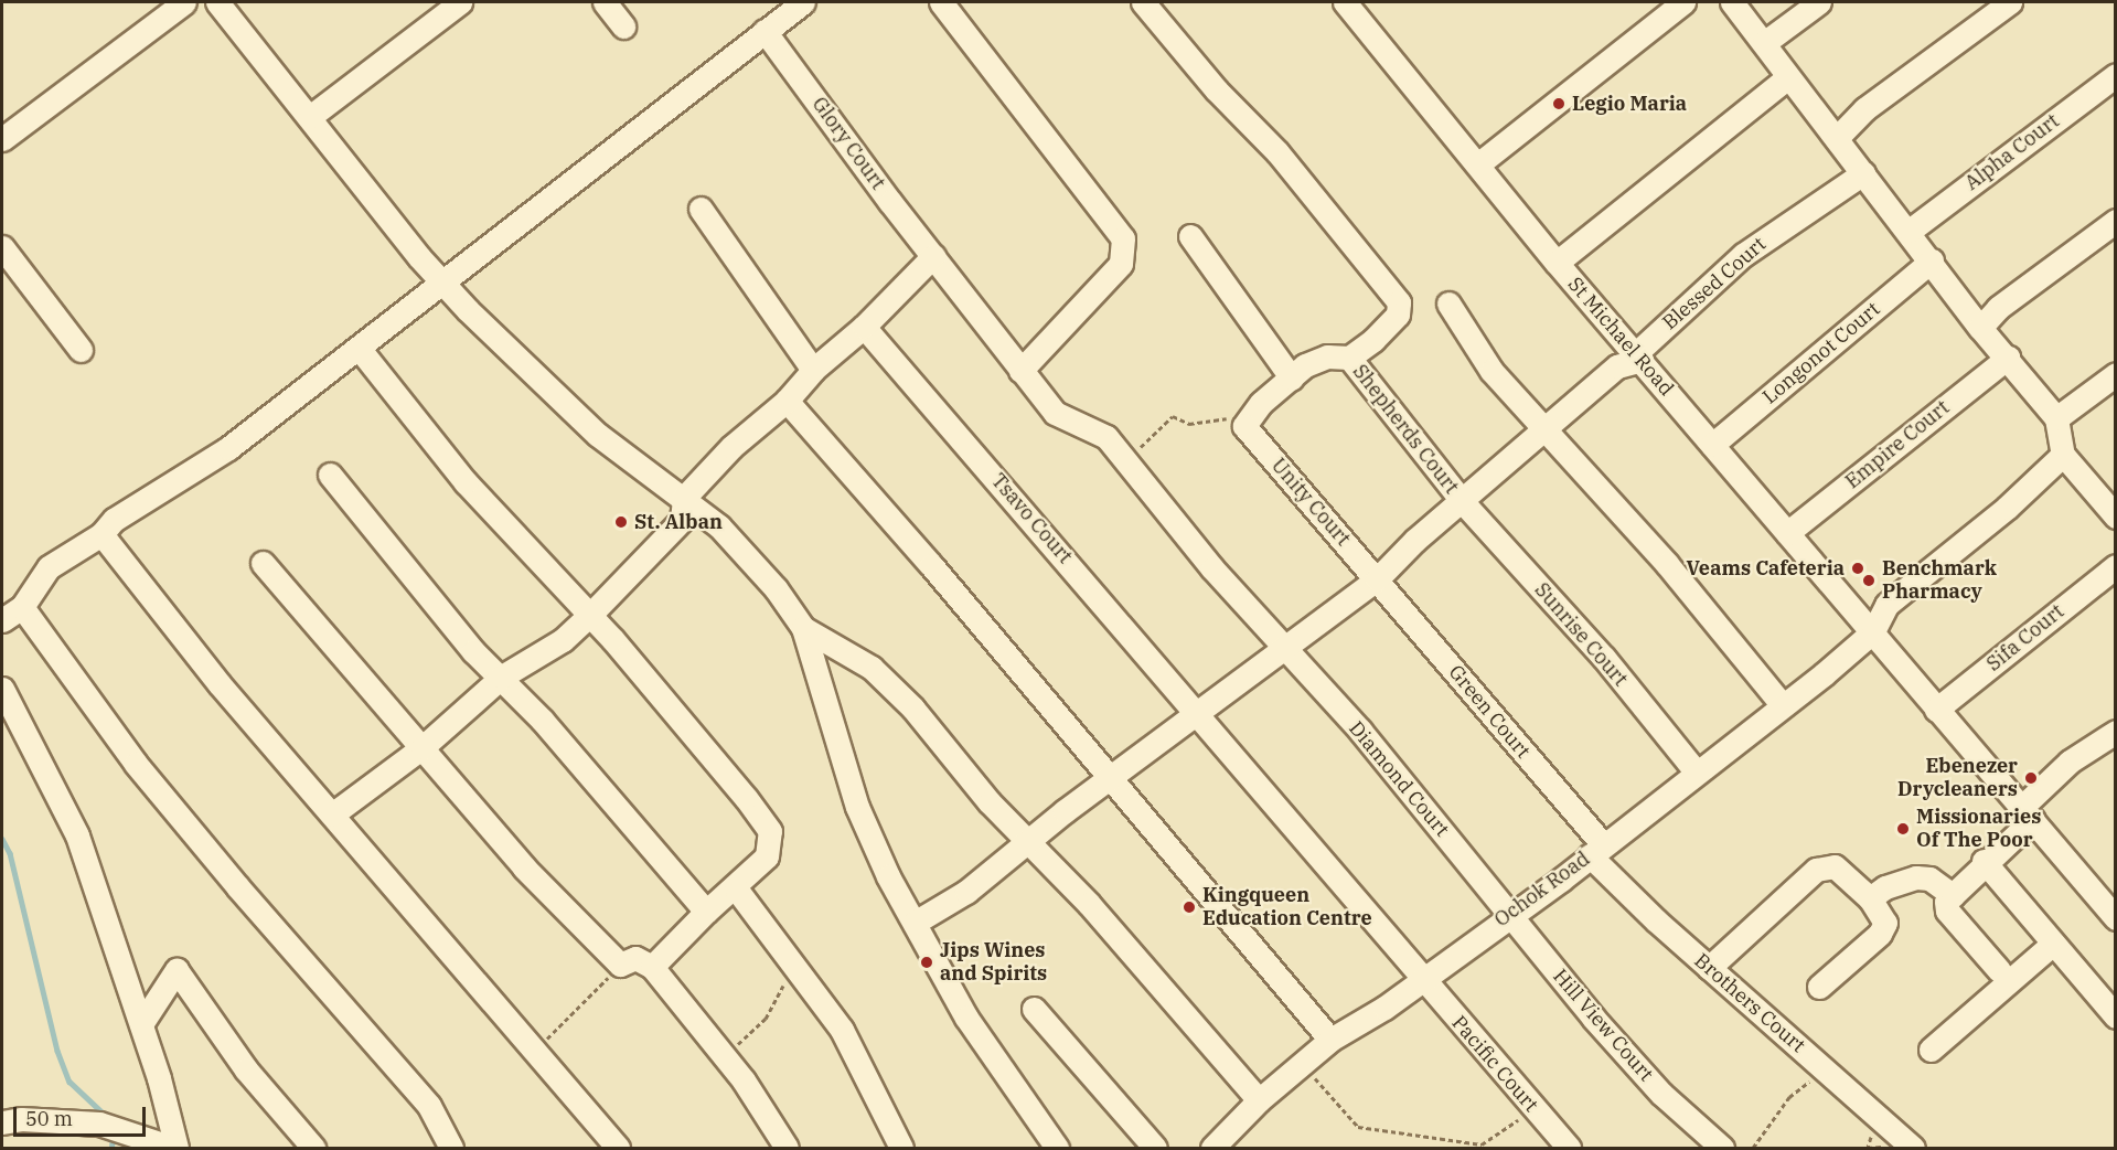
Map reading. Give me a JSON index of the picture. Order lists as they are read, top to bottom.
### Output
{
  "streets": {
    "street": [
      "Glory Court",
      "Alpha Court",
      "Blessed Court",
      "St Michael Road",
      "Longonot Court",
      "Shepherds Court",
      "Empire Court",
      "Unity Court",
      "Tsavo Court",
      "Sunrise Court",
      "Sifa Court",
      "Green Court",
      "Diamond Court",
      "Ochok Road",
      "Brothers Court",
      "Hill View Court",
      "Pacific Court"
    ]
  },
  "crossings": [
    ["Glory Court", "Diamond Court"],
    ["Blessed Court", "St Michael Road"],
    ["St Michael Road", "Longonot Court"],
    ["St Michael Road", "Empire Court"],
    ["St Michael Road", "Sifa Court"],
    ["St Michael Road", "Ochok Road"],
    ["Shepherds Court", "Sunrise Court"],
    ["Unity Court", "Green Court"],
    ["Tsavo Court", "Ochok Road"],
    ["Tsavo Court", "Pacific Court"],
    ["Sunrise Court", "Ochok Road"],
    ["Green Court", "Ochok Road"],
    ["Green Court", "Brothers Court"],
    ["Diamond Court", "Ochok Road"],
    ["Diamond Court", "Hill View Court"],
    ["Ochok Road", "Brothers Court"],
    ["Ochok Road", "Hill View Court"],
    ["Ochok Road", "Pacific Court"]
  ],
  "places": [
    "Legio Maria",
    "St. Alban",
    "Veams Cafeteria",
    "Benchmark Pharmacy",
    "Ebenezer Drycleaners",
    "Missionaries Of The Poor",
    "Kingqueen Education Centre",
    "Jips Wines and Spirits"
  ],
  "scale_bar": "50 m"
}
